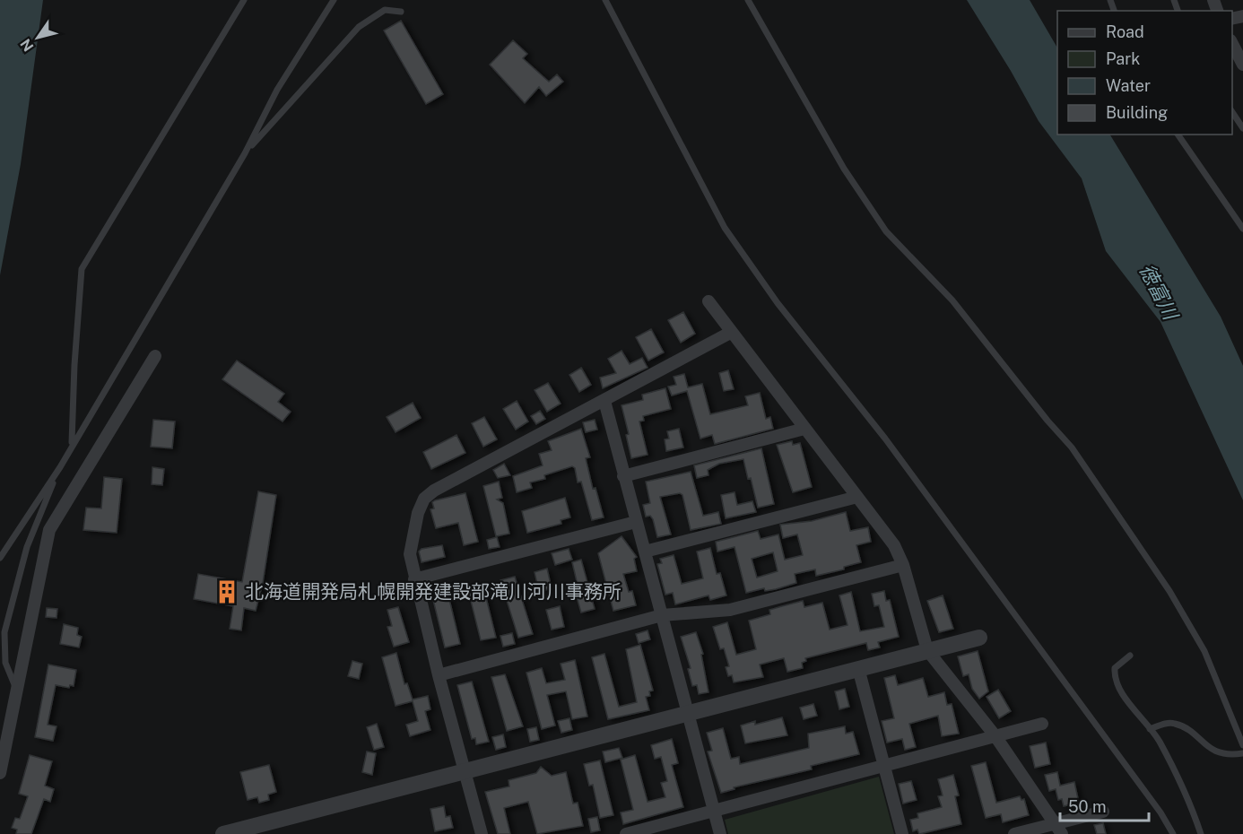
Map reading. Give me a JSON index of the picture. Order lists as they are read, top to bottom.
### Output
{
  "water": ["徳富川"],
  "places": {
    "building": ["北海道開発局札幌開発建設部滝川河川事務所"]
  },
  "legend": [
    "Road",
    "Park",
    "Water",
    "Building"
  ],
  "scale_bar": "50 m",
  "north": "bottom left"
}
